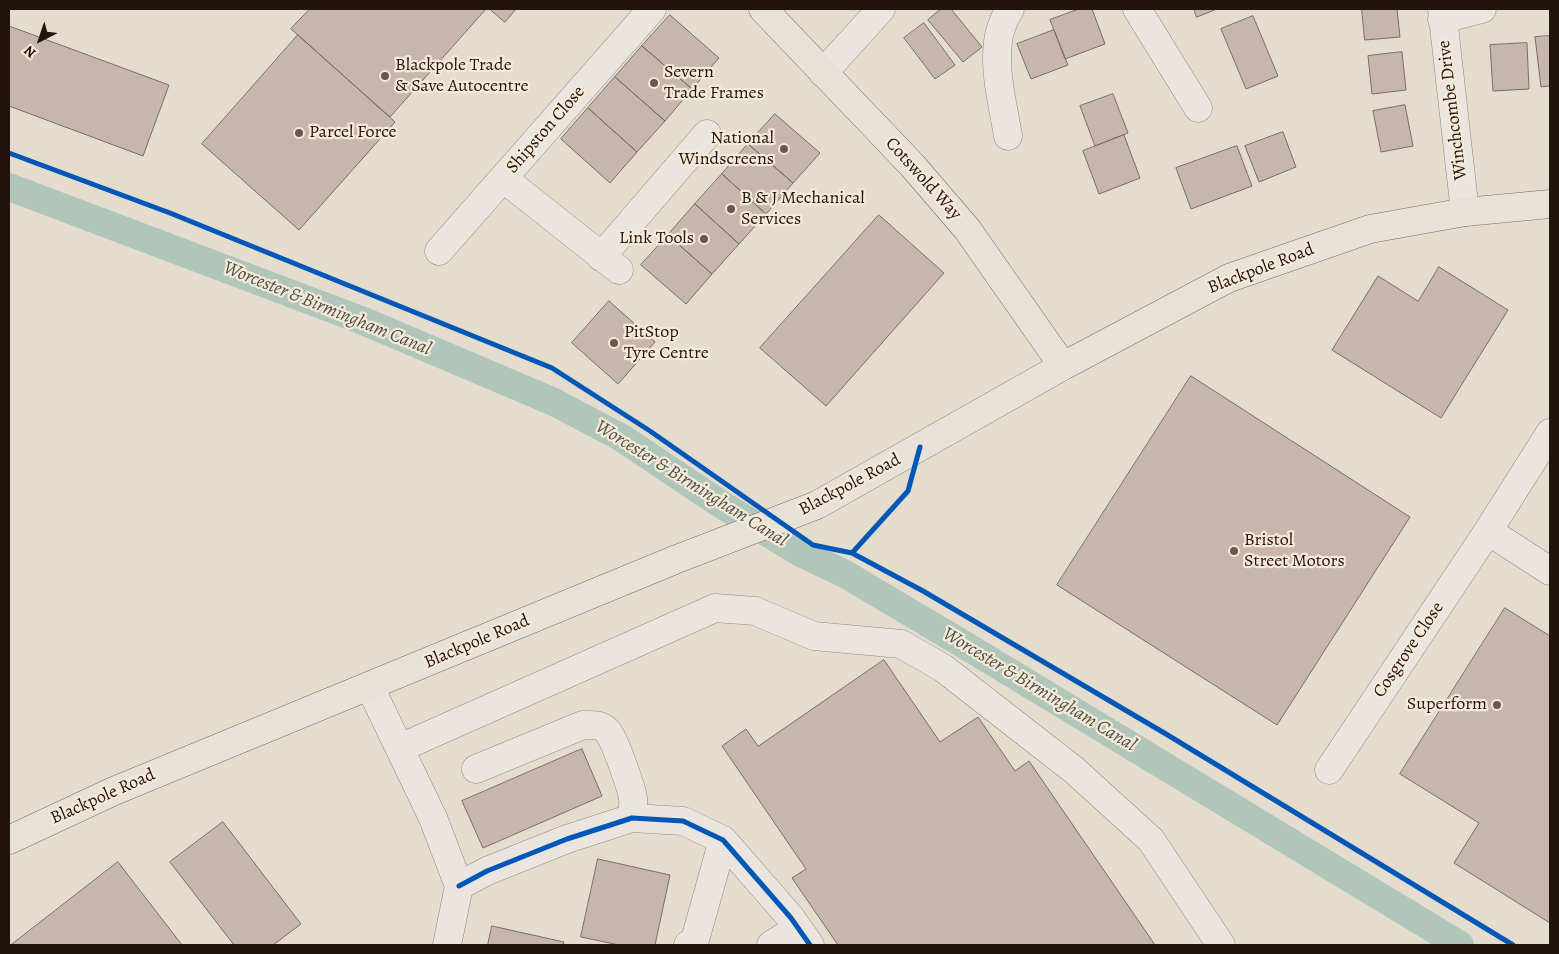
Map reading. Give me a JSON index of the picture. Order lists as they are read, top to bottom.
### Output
{
  "streets": {
    "main road": ["Cotswold Way", "Blackpole Road"],
    "street": ["Winchcombe Drive", "Shipston Close", "Cosgrove Close"]
  },
  "crossings": [
    ["Winchcombe Drive", "Blackpole Road"],
    ["Cotswold Way", "Blackpole Road"]
  ],
  "water": ["Worcester & Birmingham Canal"],
  "places": [
    "Blackpole Trade & Save Autocentre",
    "Severn Trade Frames",
    "Parcel Force",
    "National Windscreens",
    "B & J Mechanical Services",
    "Link Tools",
    "PitStop Tyre Centre",
    "Bristol Street Motors",
    "Superform"
  ],
  "north": "bottom left"
}
